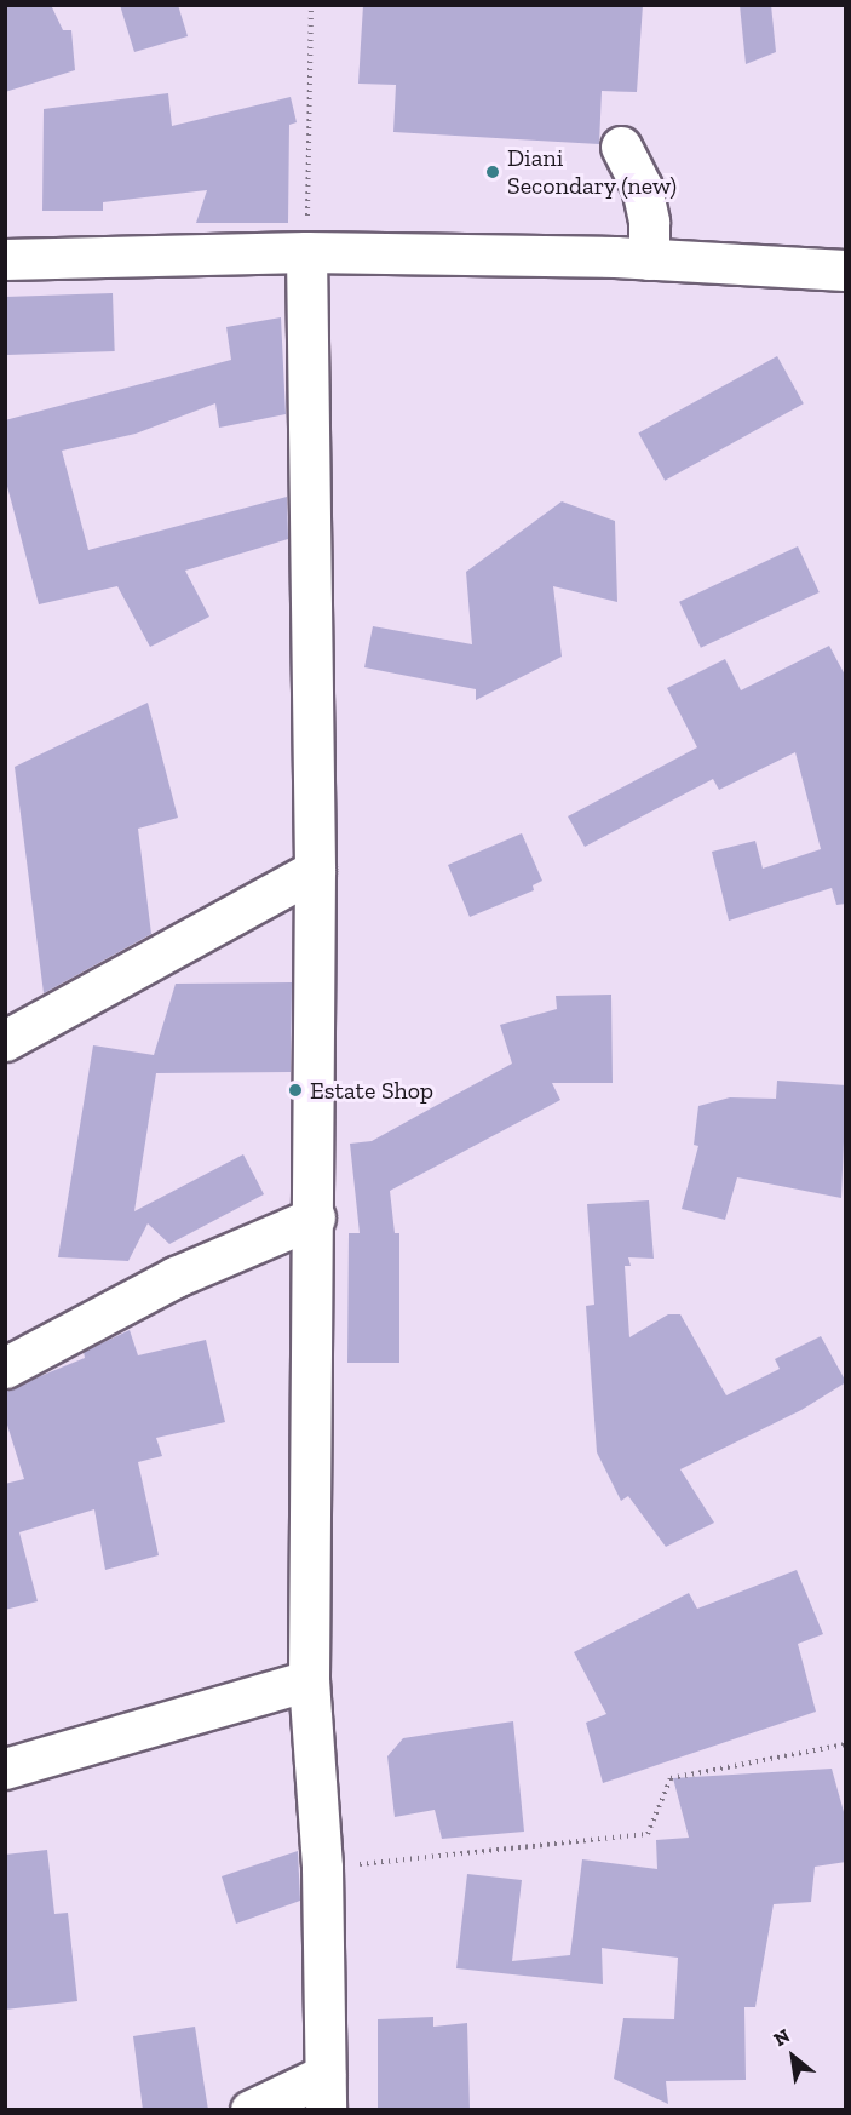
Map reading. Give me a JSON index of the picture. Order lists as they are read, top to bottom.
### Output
{
  "places": ["Diani Secondary (new)", "Estate Shop"],
  "north": "top left"
}
